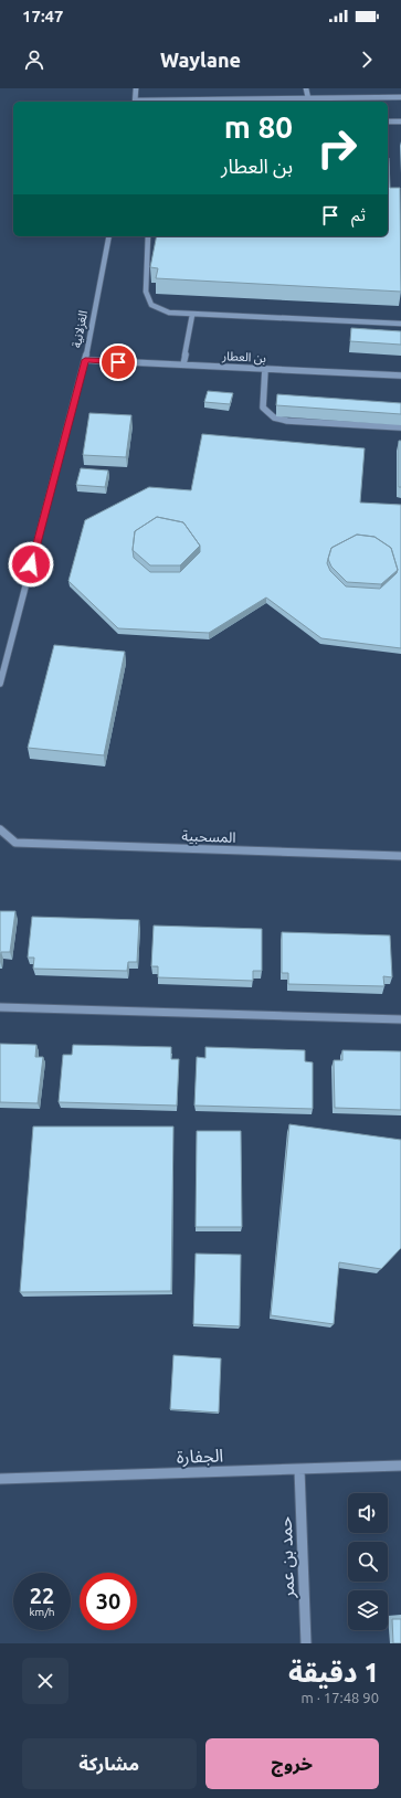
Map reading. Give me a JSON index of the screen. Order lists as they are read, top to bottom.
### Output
{
  "streets": {
    "street": [
      "الغزلانية",
      "بن العطار",
      "المسحبية",
      "الجفارة",
      "حمد بن عمر"
    ]
  },
  "crossings": [
    ["الغزلانية", "بن العطار"],
    ["الجفارة", "حمد بن عمر"]
  ],
  "page": {
    "status": "17:47",
    "header": "Waylane",
    "turn": ["80 m", "بن العطار"],
    "then": "ثم",
    "speed": "22 km/h",
    "limit": "30",
    "heading": ["1 دقيقة", "90 m · 17:48"],
    "buttons": ["خروج", "مشاركة"]
  }
}
